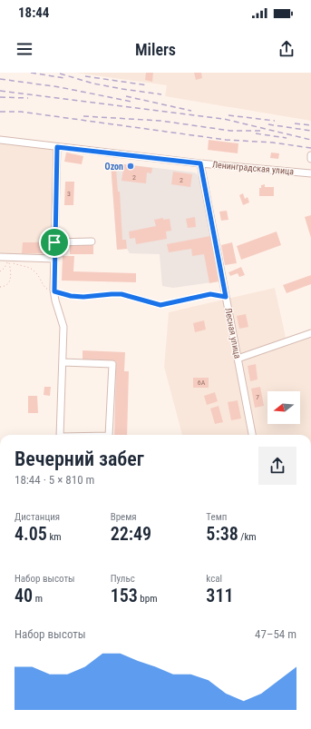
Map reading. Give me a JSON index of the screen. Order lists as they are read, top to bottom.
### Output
{
  "streets": {
    "street": ["Ленинградская улица", "Лесная улица"]
  },
  "crossings": [
    ["Ленинградская улица", "Лесная улица"]
  ],
  "places": ["Ozon"],
  "house_numbers": [
    "2",
    "2",
    "3",
    "6А",
    "7"
  ],
  "north": "left",
  "page": {
    "status": "18:44",
    "header": "Milers",
    "heading": ["Вечерний забег", "18:44 · 5 × 810 m"],
    "stats": [
      ["Дистанция", "4.05 km"],
      ["Время", "22:49"],
      ["Темп", "5:38 /km"],
      ["Набор высоты", "40 m"],
      ["Пульс", "153 bpm"],
      ["kcal", "311"]
    ],
    "chart": ["Набор высоты", "47–54 m"]
  }
}
